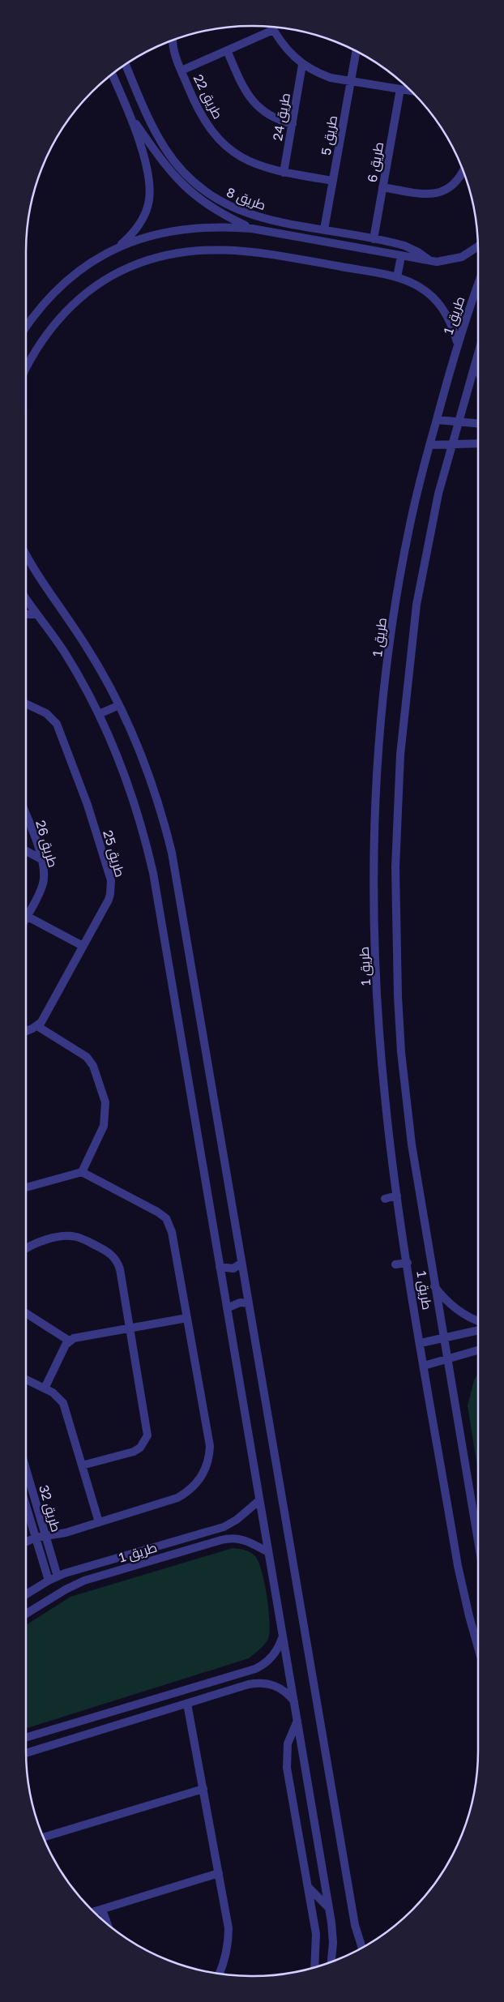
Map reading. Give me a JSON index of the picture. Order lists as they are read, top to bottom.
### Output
{
  "streets": {
    "street": [
      "طريق 22",
      "طريق 24",
      "طريق 5",
      "طريق 6",
      "طريق 8",
      "طريق 1",
      "طريق 26",
      "طريق 25",
      "طريق 32"
    ]
  },
  "crossings": [
    ["طريق 22", "طريق 24"],
    ["طريق 22", "طريق 5"],
    ["طريق 5", "طريق 8"],
    ["طريق 6", "طريق 8"],
    ["طريق 1", "طريق 32"]
  ]
}
